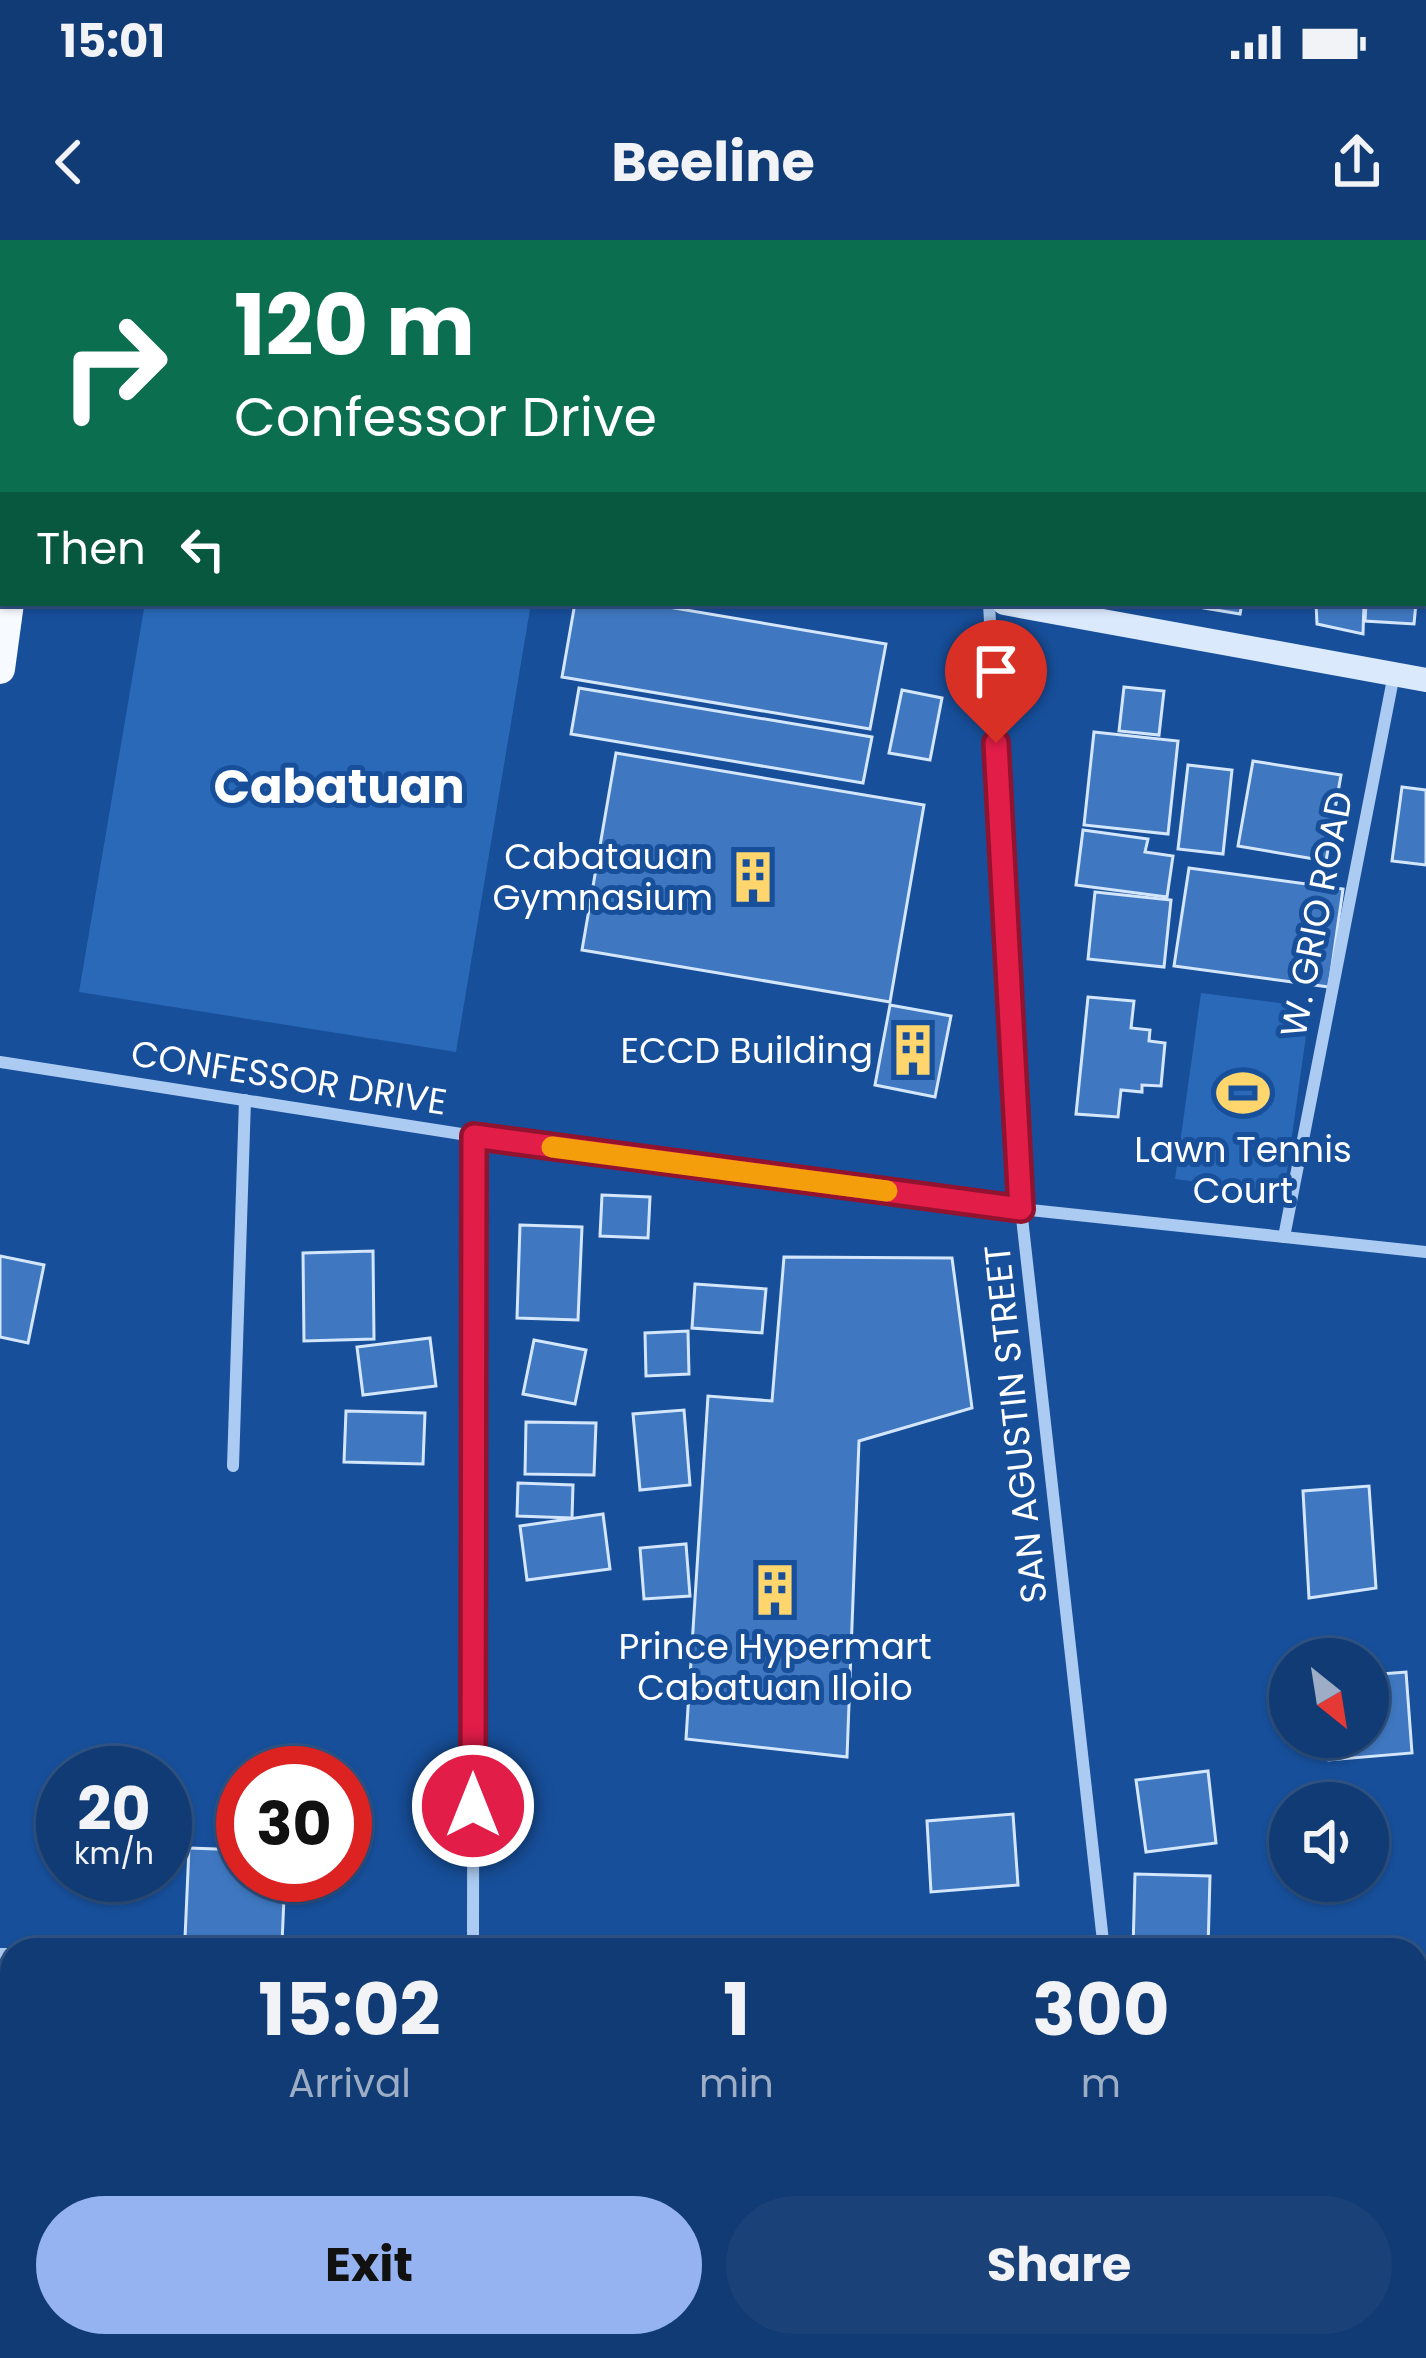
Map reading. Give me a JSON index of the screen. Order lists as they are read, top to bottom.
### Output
{
  "streets": {
    "street": ["W. GRIO ROAD", "CONFESSOR DRIVE", "SAN AGUSTIN STREET"]
  },
  "crossings": [
    ["W. GRIO ROAD", "CONFESSOR DRIVE"],
    ["CONFESSOR DRIVE", "SAN AGUSTIN STREET"]
  ],
  "districts": ["Cabatuan"],
  "places": {
    "building": ["Cabatauan Gymnasium", "ECCD Building", "Prince Hypermart Cabatuan Iloilo"],
    "sports": ["Lawn Tennis Court"]
  },
  "north": "bottom right",
  "page": {
    "status": "15:01",
    "header": "Beeline",
    "turn": ["120 m", "Confessor Drive"],
    "then": "Then",
    "speed": "20 km/h",
    "limit": "30",
    "eta": [
      "15:02",
      "Arrival",
      "1",
      "min",
      "300",
      "m"
    ],
    "buttons": ["Exit", "Share"]
  }
}
